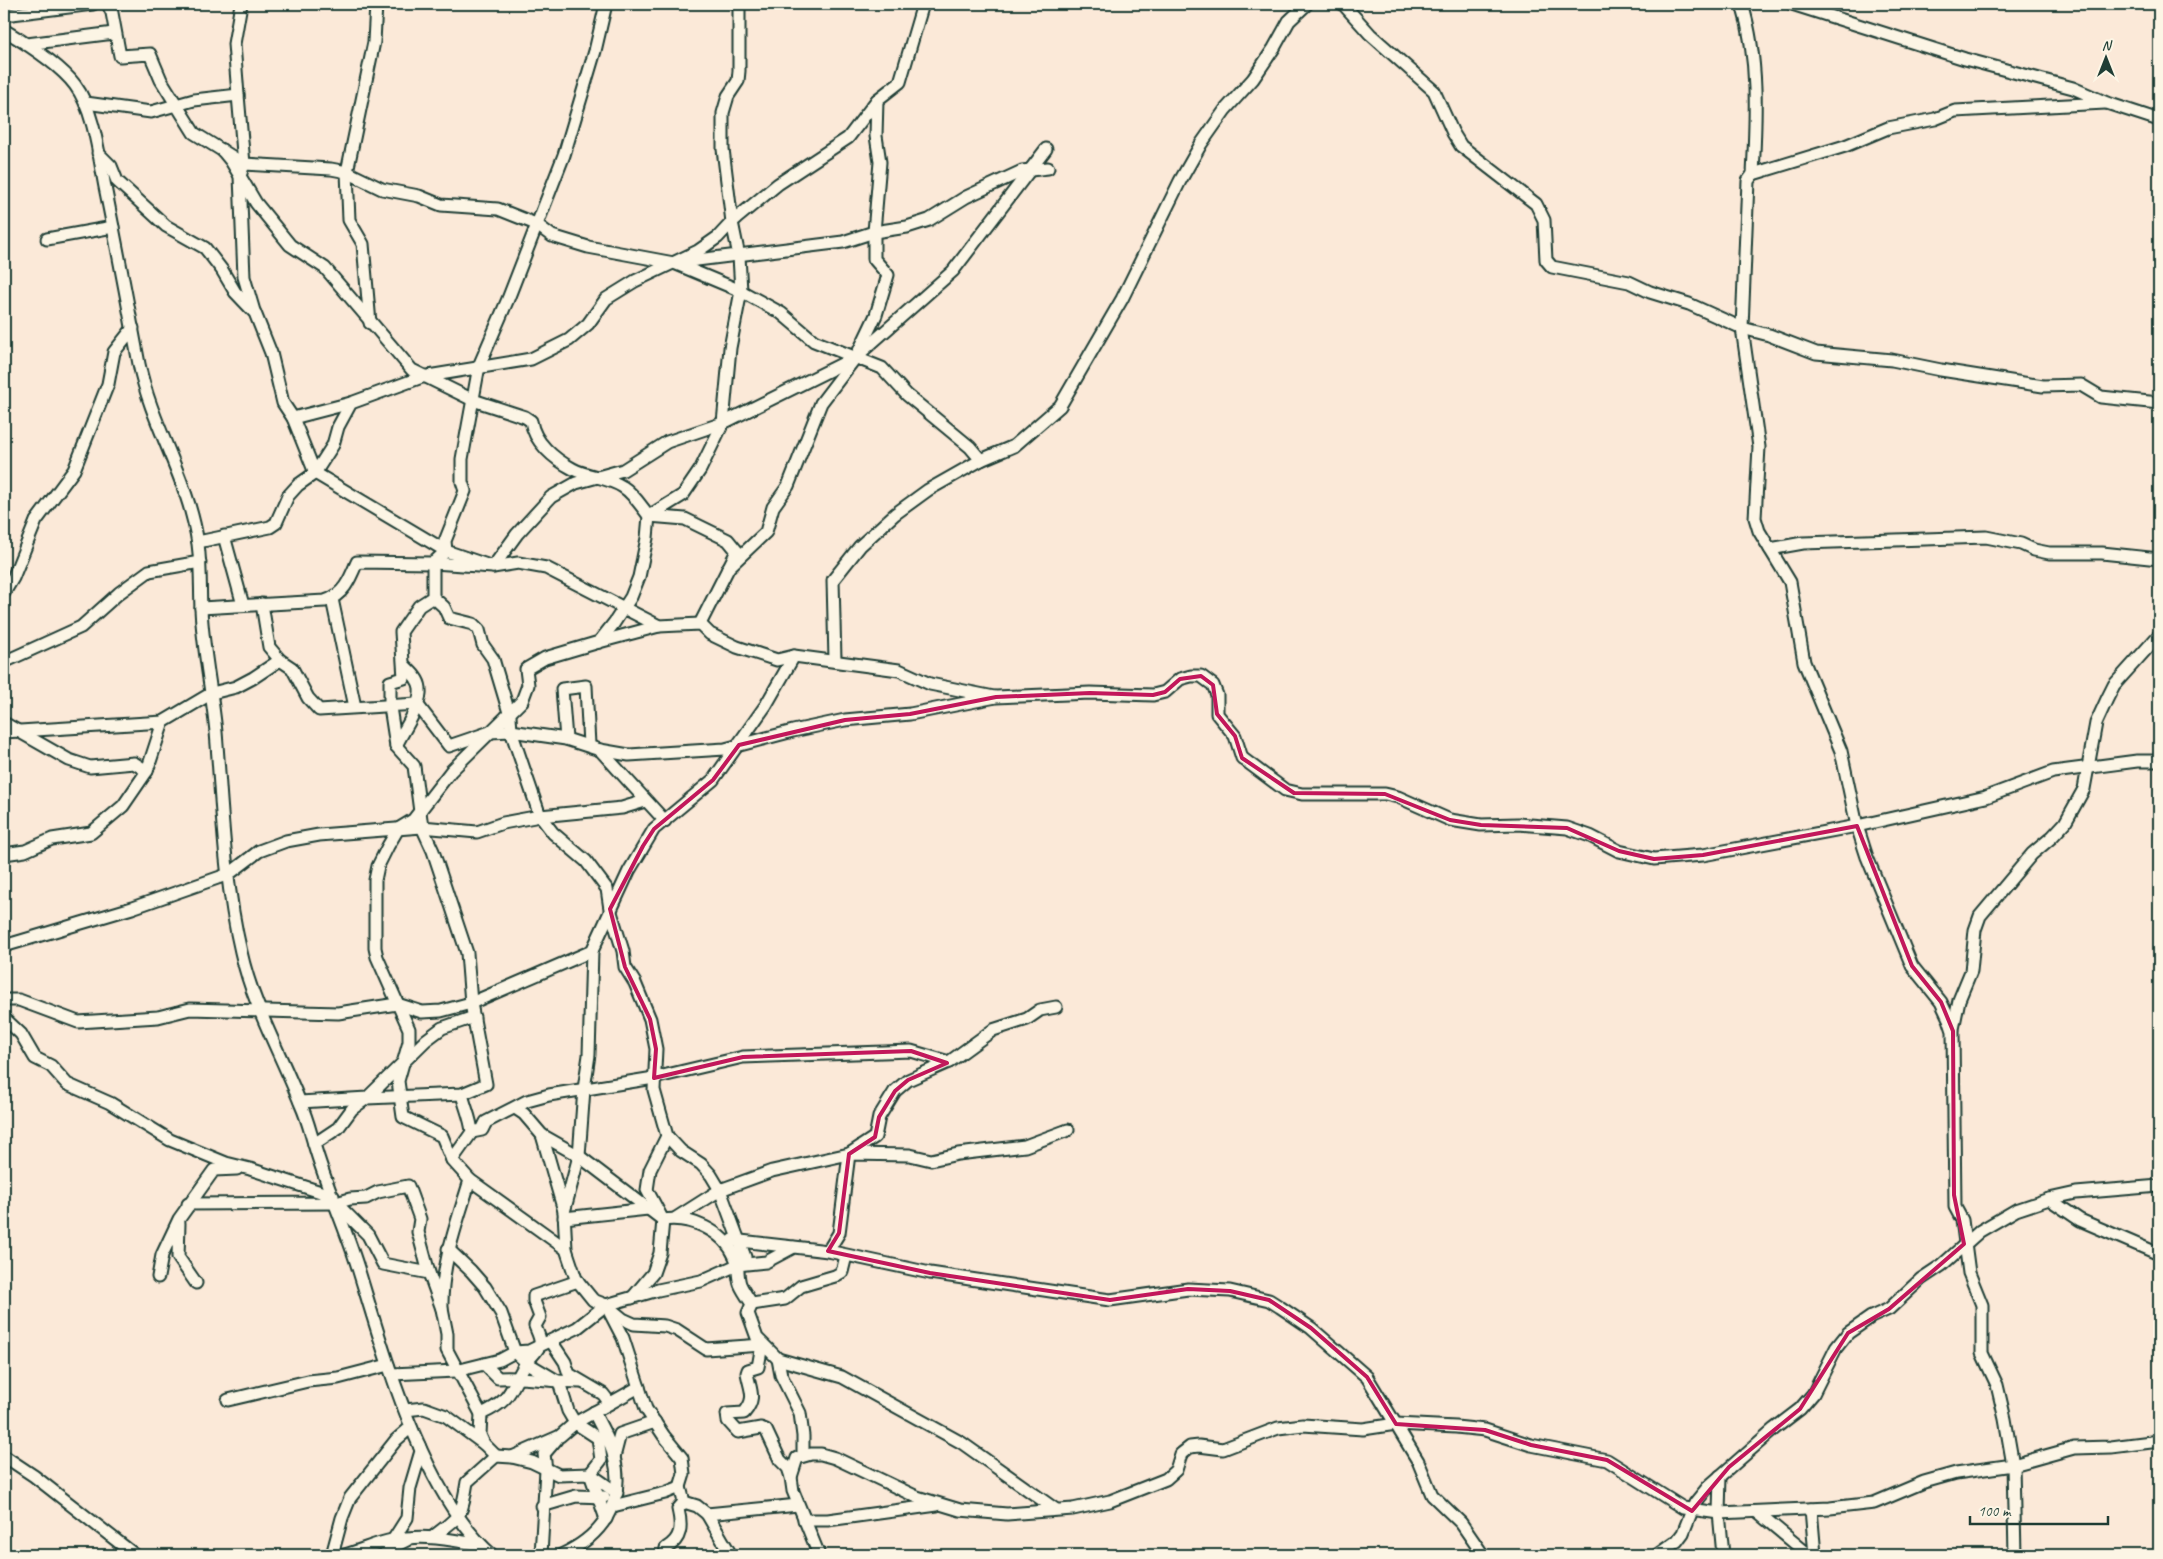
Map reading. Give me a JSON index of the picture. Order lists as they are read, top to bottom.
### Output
{
  "scale_bar": "100 m",
  "north": "top"
}
